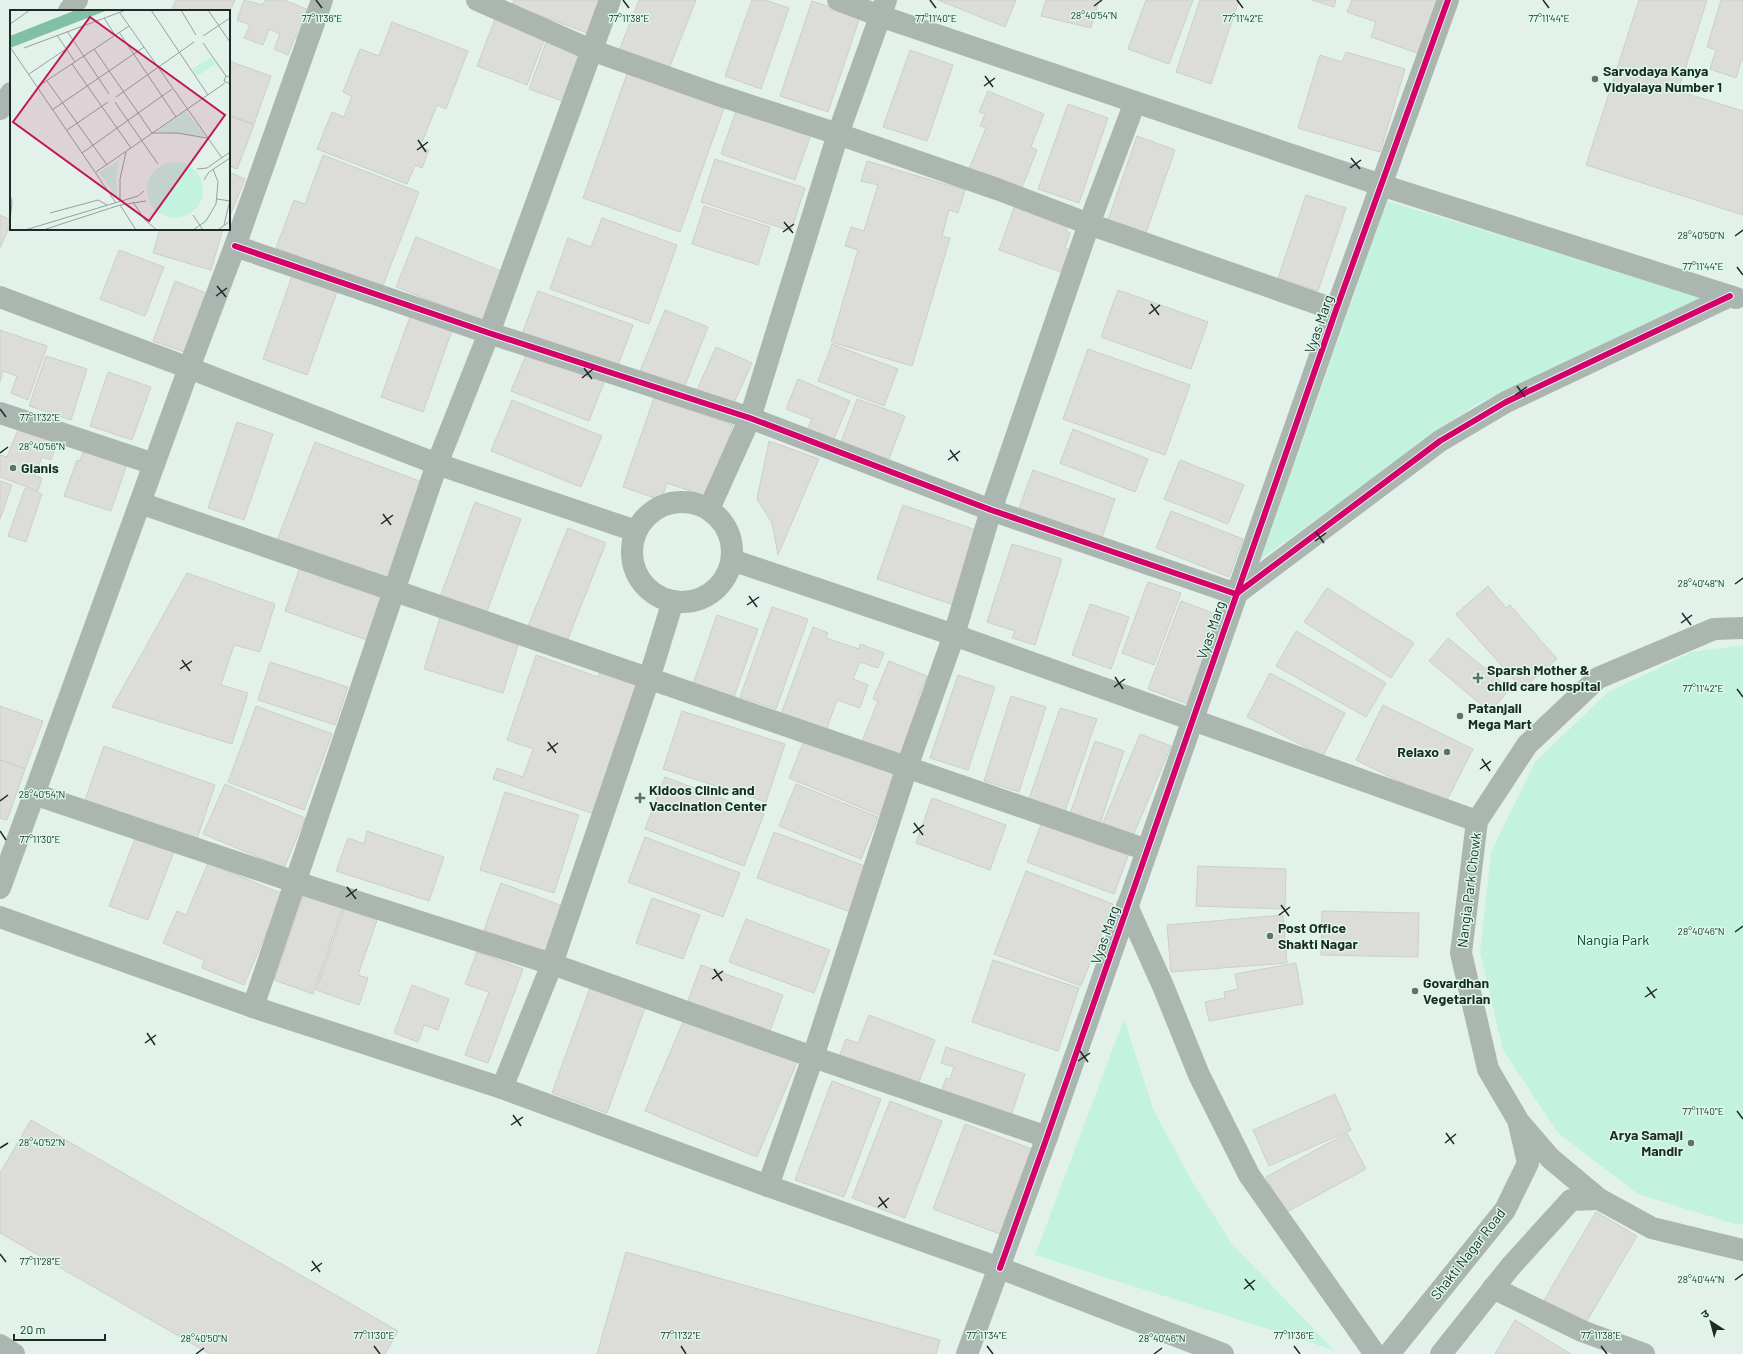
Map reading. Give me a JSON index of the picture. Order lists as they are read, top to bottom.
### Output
{
  "streets": {
    "street": ["Vyas Marg", "Nangia Park Chowk", "Shakti Nagar Road"]
  },
  "crossings": [
    ["Nangia Park Chowk", "Shakti Nagar Road"]
  ],
  "parks": ["Nangia Park"],
  "places": {
    "other": [
      "Sarvodaya Kanya Vidyalaya Number 1",
      "Gianis",
      "Patanjali Mega Mart",
      "Relaxo",
      "Post Office Shakti Nagar",
      "Govardhan Vegetarian",
      "Arya Samaji Mandir"
    ],
    "health": ["Sparsh Mother & child care hospital", "Kidoos Clinic and Vaccination Center"]
  },
  "scale_bar": "20 m",
  "north": "top left",
  "coordinates": [
    "28°40'54\"N",
    "77°11'36\"E",
    "77°11'38\"E",
    "77°11'40\"E",
    "77°11'42\"E",
    "77°11'44\"E",
    "28°40'50\"N",
    "77°11'32\"E",
    "28°40'56\"N",
    "28°40'48\"N",
    "77°11'30\"E",
    "28°40'46\"N",
    "28°40'52\"N",
    "77°11'28\"E",
    "28°40'44\"N",
    "77°11'34\"E"
  ]
}
